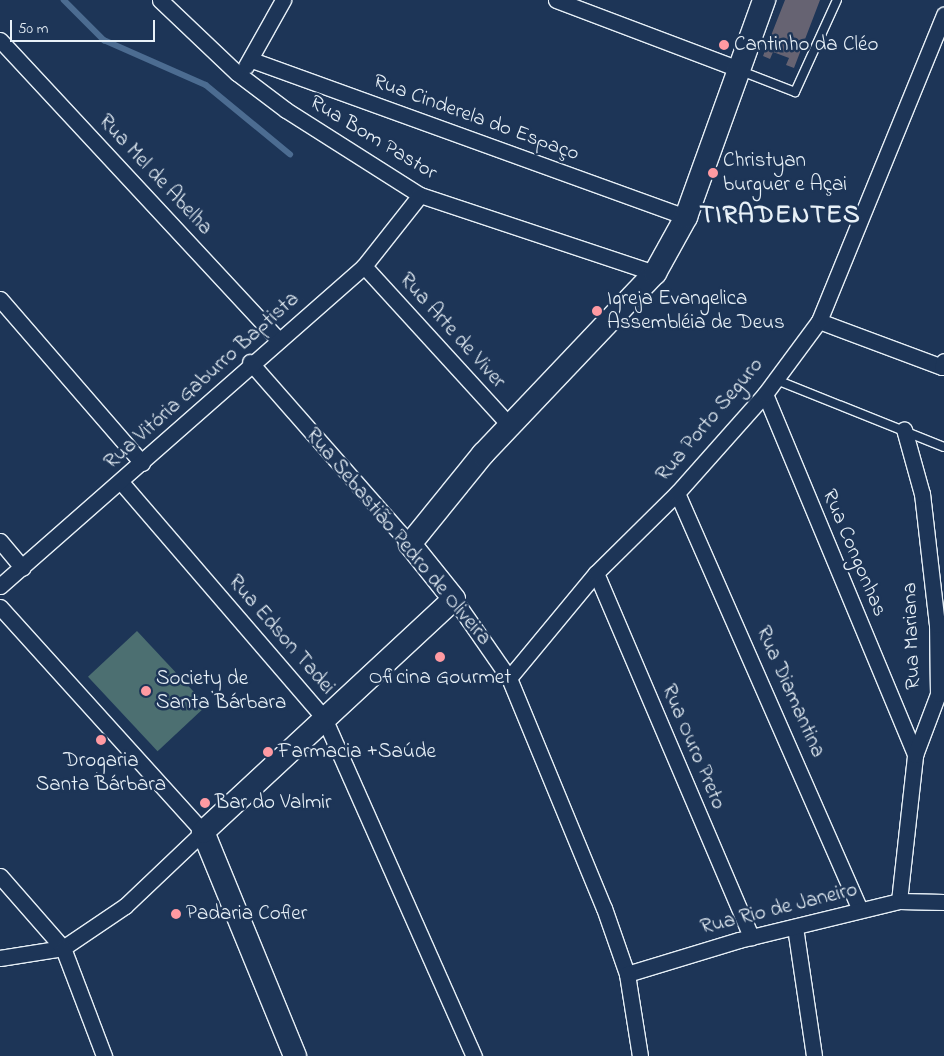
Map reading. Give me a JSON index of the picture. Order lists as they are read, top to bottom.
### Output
{
  "streets": {
    "street": [
      "Rua Cinderela do Espaço",
      "Rua Bom Pastor",
      "Rua Mel de Abelha",
      "Rua Arte de Viver",
      "Rua Vitória Gaburro Baptista",
      "Rua Porto Seguro",
      "Rua Sebastião Pedro de Oliveira",
      "Rua Congonhas",
      "Rua Edson Tadei",
      "Rua Mariana",
      "Rua Diamantina",
      "Rua Ouro Preto",
      "Rua Rio de Janeiro"
    ]
  },
  "crossings": [
    ["Rua Bom Pastor", "Rua Vitória Gaburro Baptista"],
    ["Rua Mel de Abelha", "Rua Vitória Gaburro Baptista"],
    ["Rua Arte de Viver", "Rua Vitória Gaburro Baptista"],
    ["Rua Vitória Gaburro Baptista", "Rua Sebastião Pedro de Oliveira"],
    ["Rua Vitória Gaburro Baptista", "Rua Edson Tadei"],
    ["Rua Porto Seguro", "Rua Sebastião Pedro de Oliveira"],
    ["Rua Porto Seguro", "Rua Congonhas"],
    ["Rua Porto Seguro", "Rua Diamantina"],
    ["Rua Porto Seguro", "Rua Ouro Preto"],
    ["Rua Sebastião Pedro de Oliveira", "Rua Rio de Janeiro"],
    ["Rua Congonhas", "Rua Mariana"],
    ["Rua Mariana", "Rua Rio de Janeiro"],
    ["Rua Diamantina", "Rua Rio de Janeiro"],
    ["Rua Ouro Preto", "Rua Rio de Janeiro"]
  ],
  "districts": ["TIRADENTES"],
  "places": [
    "Cantinho da Cléo",
    "Christyan burguer e Açai",
    "Igreja Evangelica Assembléia de Deus",
    "Oficina Gourmet",
    "Society de Santa Bárbara",
    "Drogaria Santa Bárbara",
    "Farmacia +Saúde",
    "Bar do Valmir",
    "Padaria Cofler"
  ],
  "scale_bar": "50 m"
}
